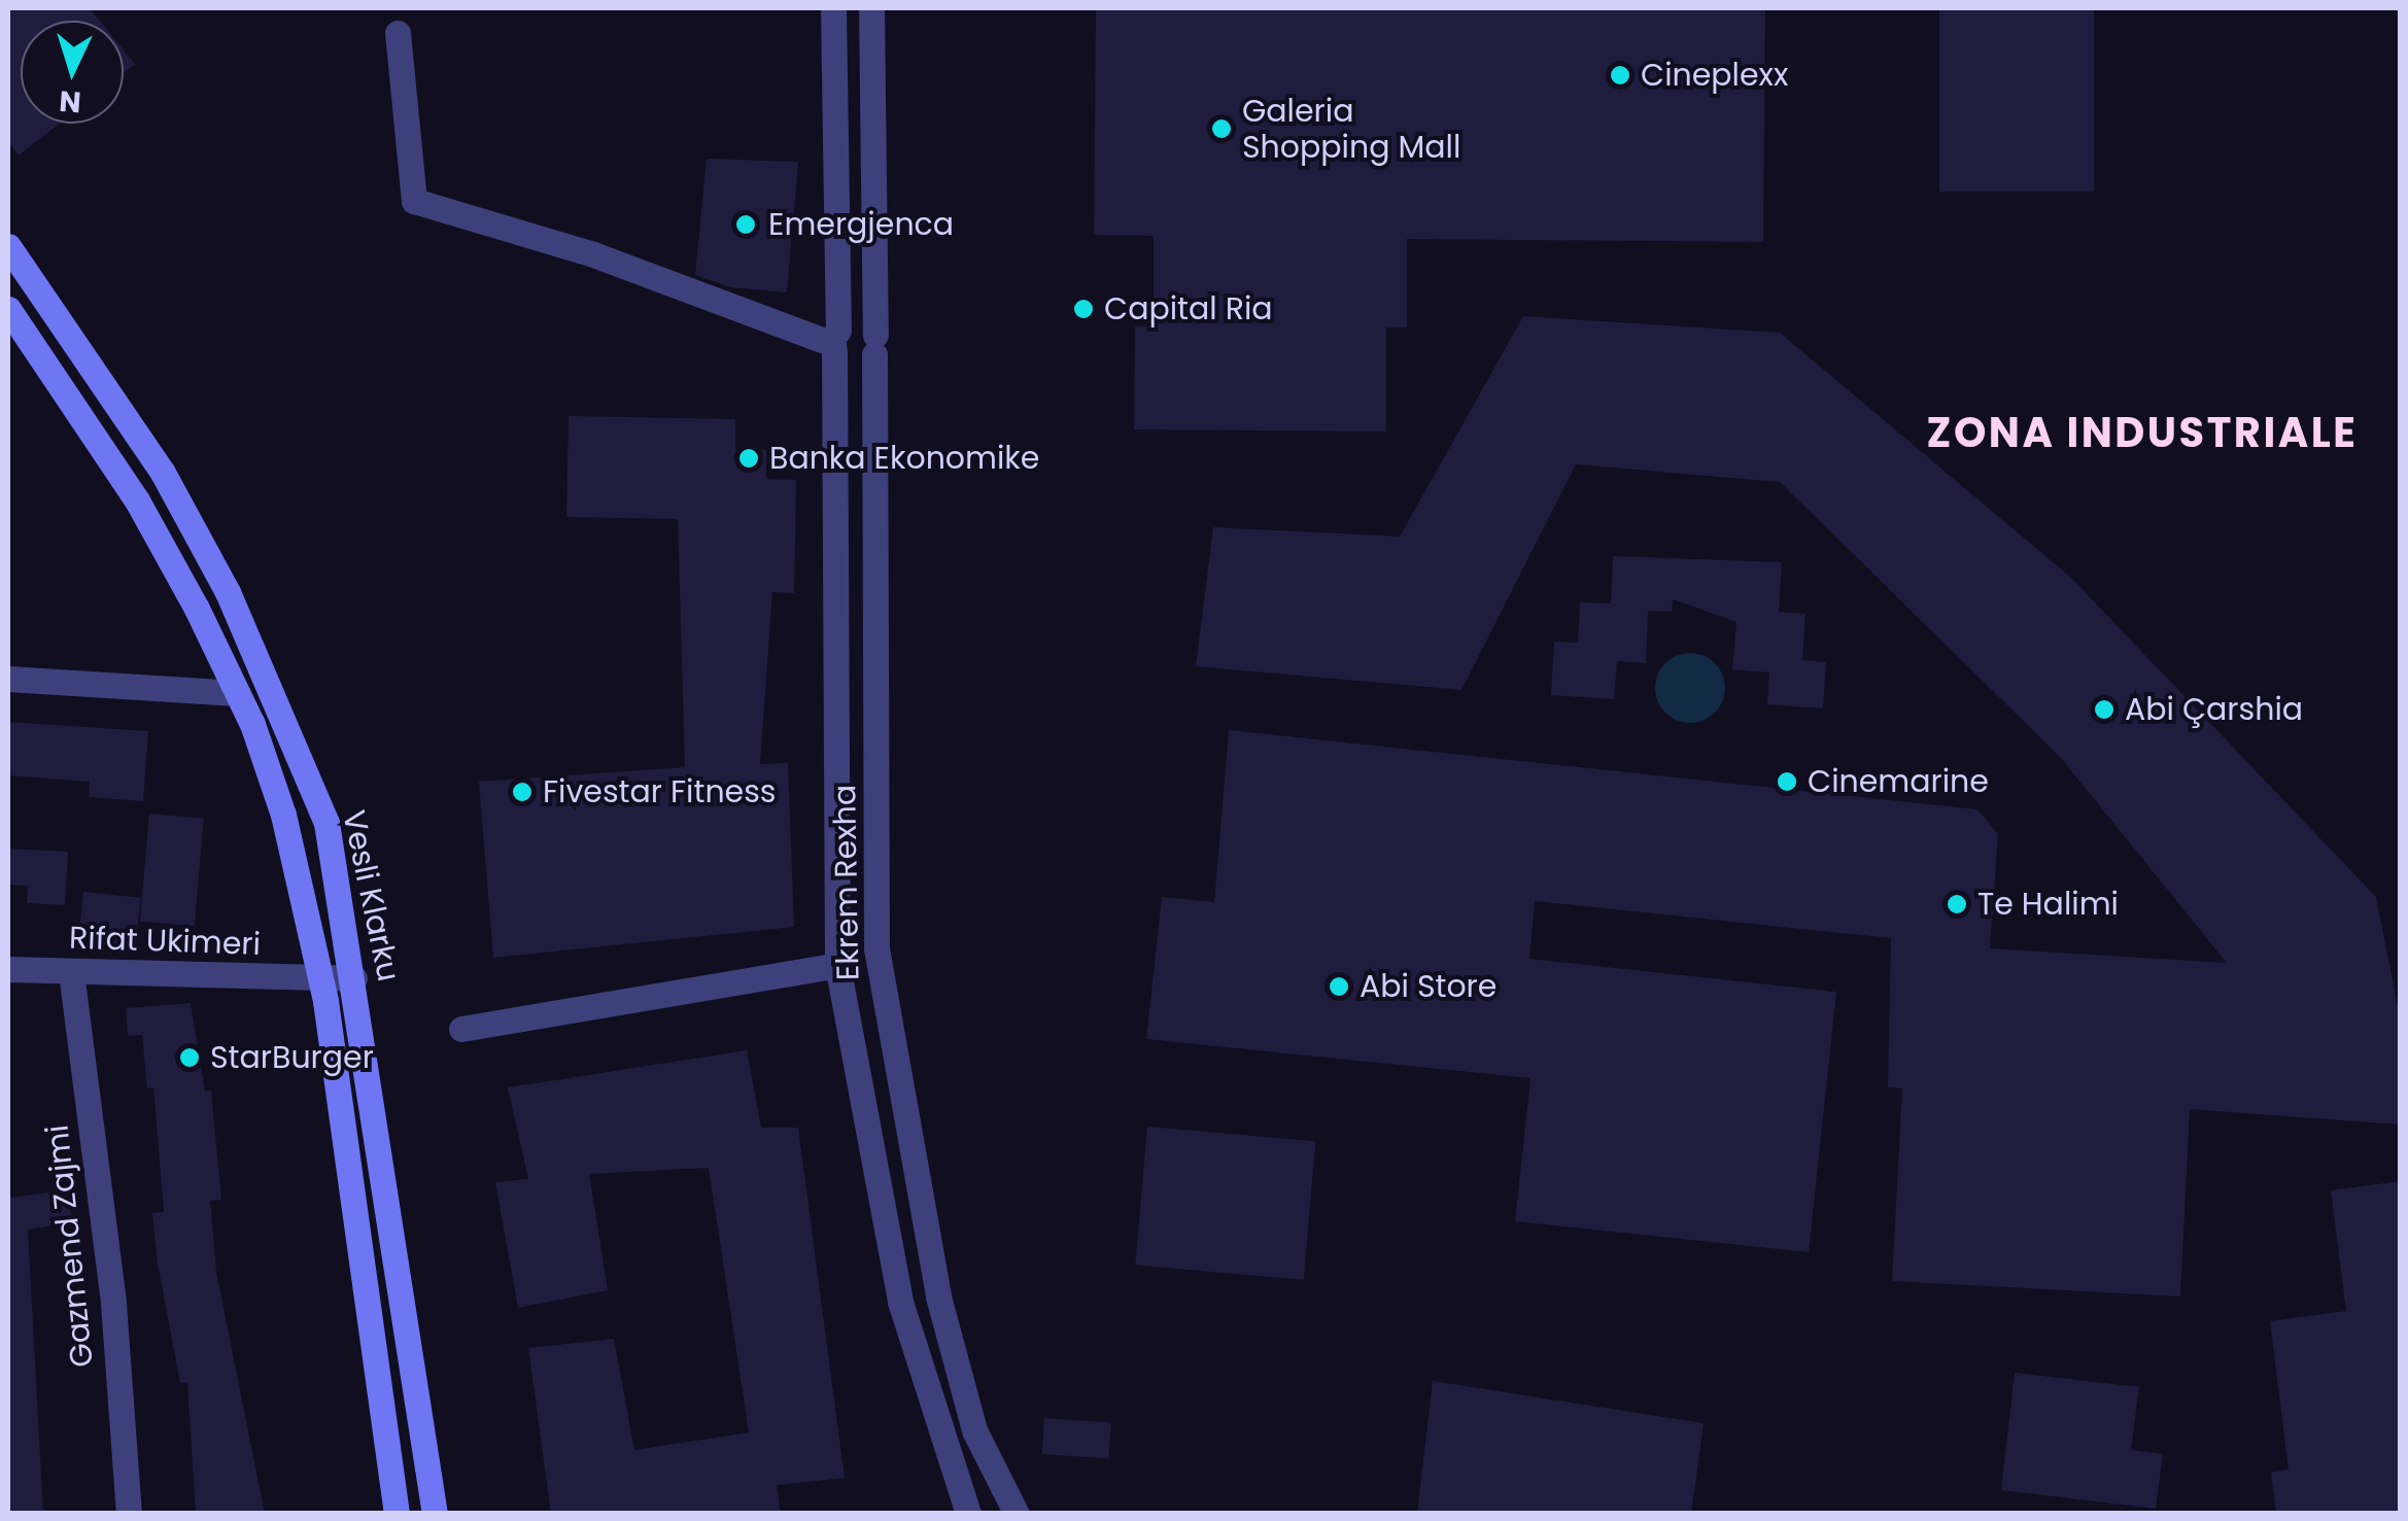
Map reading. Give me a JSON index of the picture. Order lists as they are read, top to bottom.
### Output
{
  "streets": {
    "main road": ["Vesli Klarku"],
    "street": ["Ekrem Rexha", "Rifat Ukimeri", "Gazmend Zajmi"]
  },
  "crossings": [
    ["Vesli Klarku", "Rifat Ukimeri"],
    ["Rifat Ukimeri", "Gazmend Zajmi"]
  ],
  "districts": ["ZONA INDUSTRIALE"],
  "places": [
    "Cineplexx",
    "Galeria Shopping Mall",
    "Emergjenca",
    "Capital Ria",
    "Banka Ekonomike",
    "Abi Çarshia",
    "Cinemarine",
    "Fivestar Fitness",
    "Te Halimi",
    "Abi Store",
    "StarBurger"
  ],
  "north": "bottom"
}
